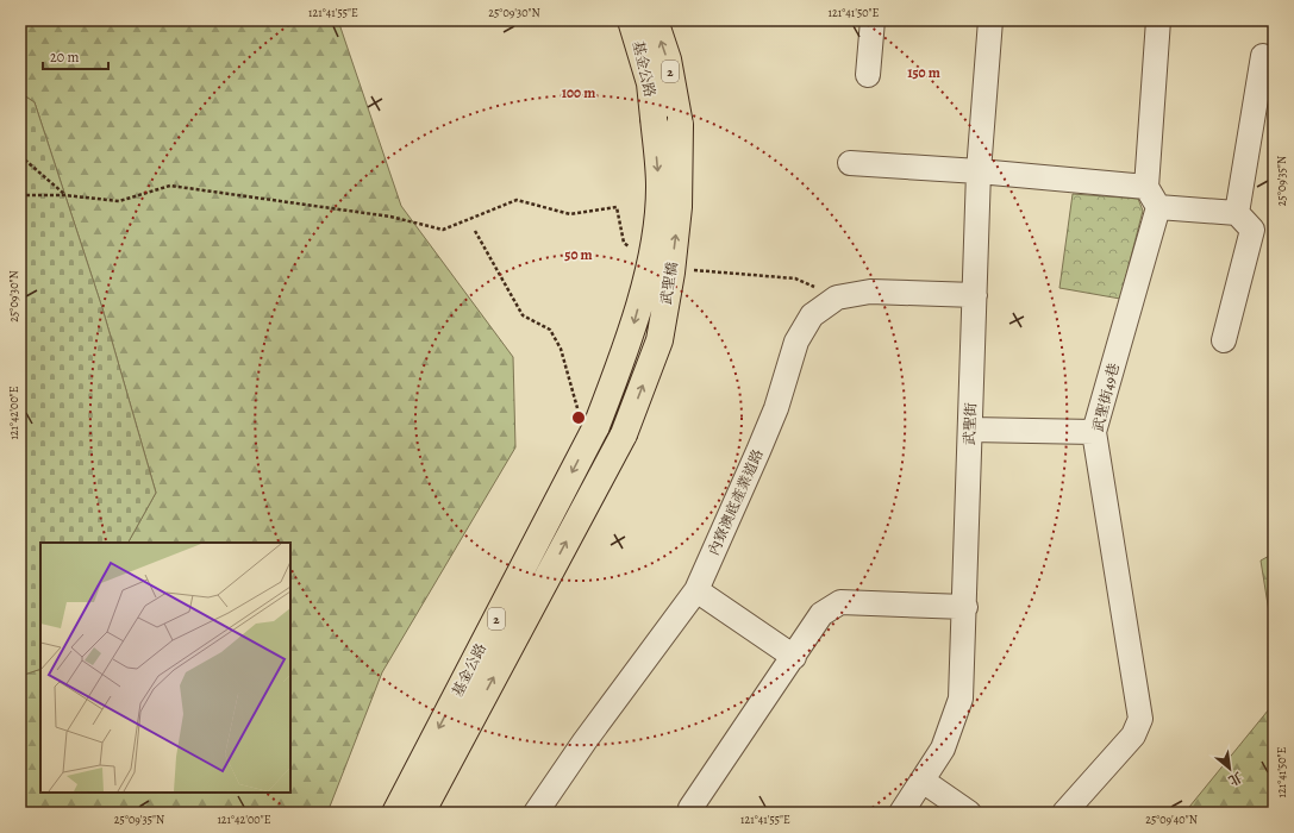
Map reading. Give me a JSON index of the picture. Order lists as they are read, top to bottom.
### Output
{
  "streets": {
    "main road": ["基金公路", "2", "武聖橋"],
    "street": ["武聖街49巷", "武聖街", "內寮澳底產業道路"]
  },
  "crossings": [
    ["基金公路", "武聖橋"],
    ["武聖街", "內寮澳底產業道路"]
  ],
  "scale_bar": "20 m",
  "north": "bottom right",
  "coordinates": [
    "121°41'55\"E",
    "25°09'30\"N",
    "121°41'50\"E",
    "25°09'35\"N",
    "121°42'00\"E",
    "25°09'40\"N"
  ],
  "rings": ["150 m", "100 m", "50 m"]
}
